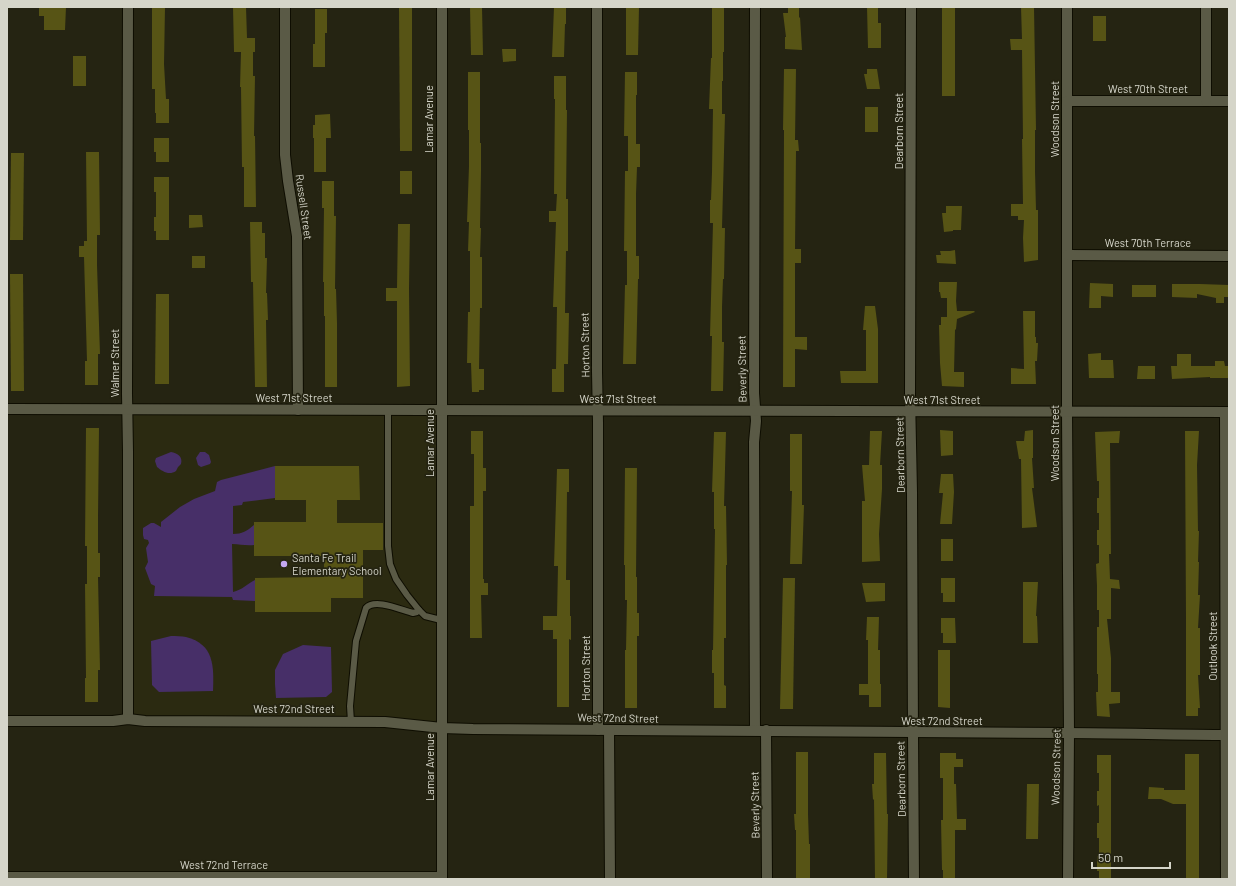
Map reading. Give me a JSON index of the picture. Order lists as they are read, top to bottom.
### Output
{
  "streets": {
    "street": [
      "West 70th Street",
      "Lamar Avenue",
      "Woodson Street",
      "Dearborn Street",
      "Russell Street",
      "West 70th Terrace",
      "Horton Street",
      "Walmer Street",
      "Beverly Street",
      "West 71st Street",
      "Outlook Street",
      "West 72nd Street",
      "West 72nd Terrace"
    ]
  },
  "crossings": [
    ["West 70th Street", "Woodson Street"],
    ["Lamar Avenue", "West 71st Street"],
    ["Lamar Avenue", "West 72nd Street"],
    ["Lamar Avenue", "West 72nd Terrace"],
    ["Woodson Street", "West 70th Terrace"],
    ["Woodson Street", "West 71st Street"],
    ["Woodson Street", "West 72nd Street"],
    ["Dearborn Street", "West 71st Street"],
    ["Dearborn Street", "West 72nd Street"],
    ["Russell Street", "West 71st Street"],
    ["Horton Street", "West 71st Street"],
    ["Horton Street", "West 72nd Street"],
    ["Walmer Street", "West 71st Street"],
    ["Walmer Street", "West 72nd Street"],
    ["Beverly Street", "West 71st Street"],
    ["Beverly Street", "West 72nd Street"],
    ["West 71st Street", "Outlook Street"],
    ["Outlook Street", "West 72nd Street"]
  ],
  "places": ["Santa Fe Trail Elementary School"],
  "scale_bar": "50 m"
}
